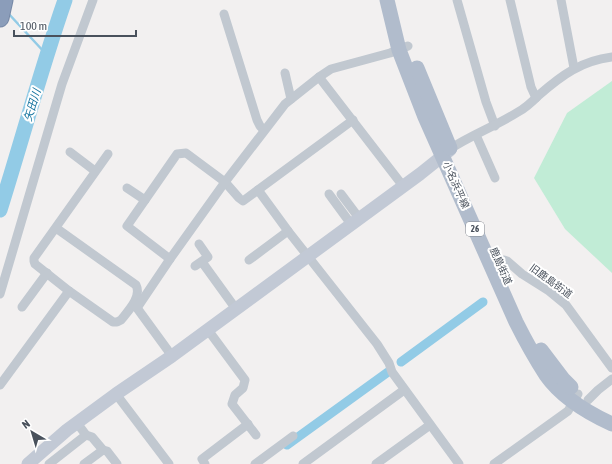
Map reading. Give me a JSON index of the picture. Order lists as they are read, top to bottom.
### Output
{
  "streets": {
    "main road": ["小名浜平線", "26", "鹿島街道"],
    "street": ["旧鹿島街道"]
  },
  "crossings": [
    ["小名浜平線", "26"],
    ["小名浜平線", "鹿島街道"],
    ["鹿島街道", "旧鹿島街道"]
  ],
  "water": ["矢田川"],
  "scale_bar": "100 m",
  "north": "top left"
}
